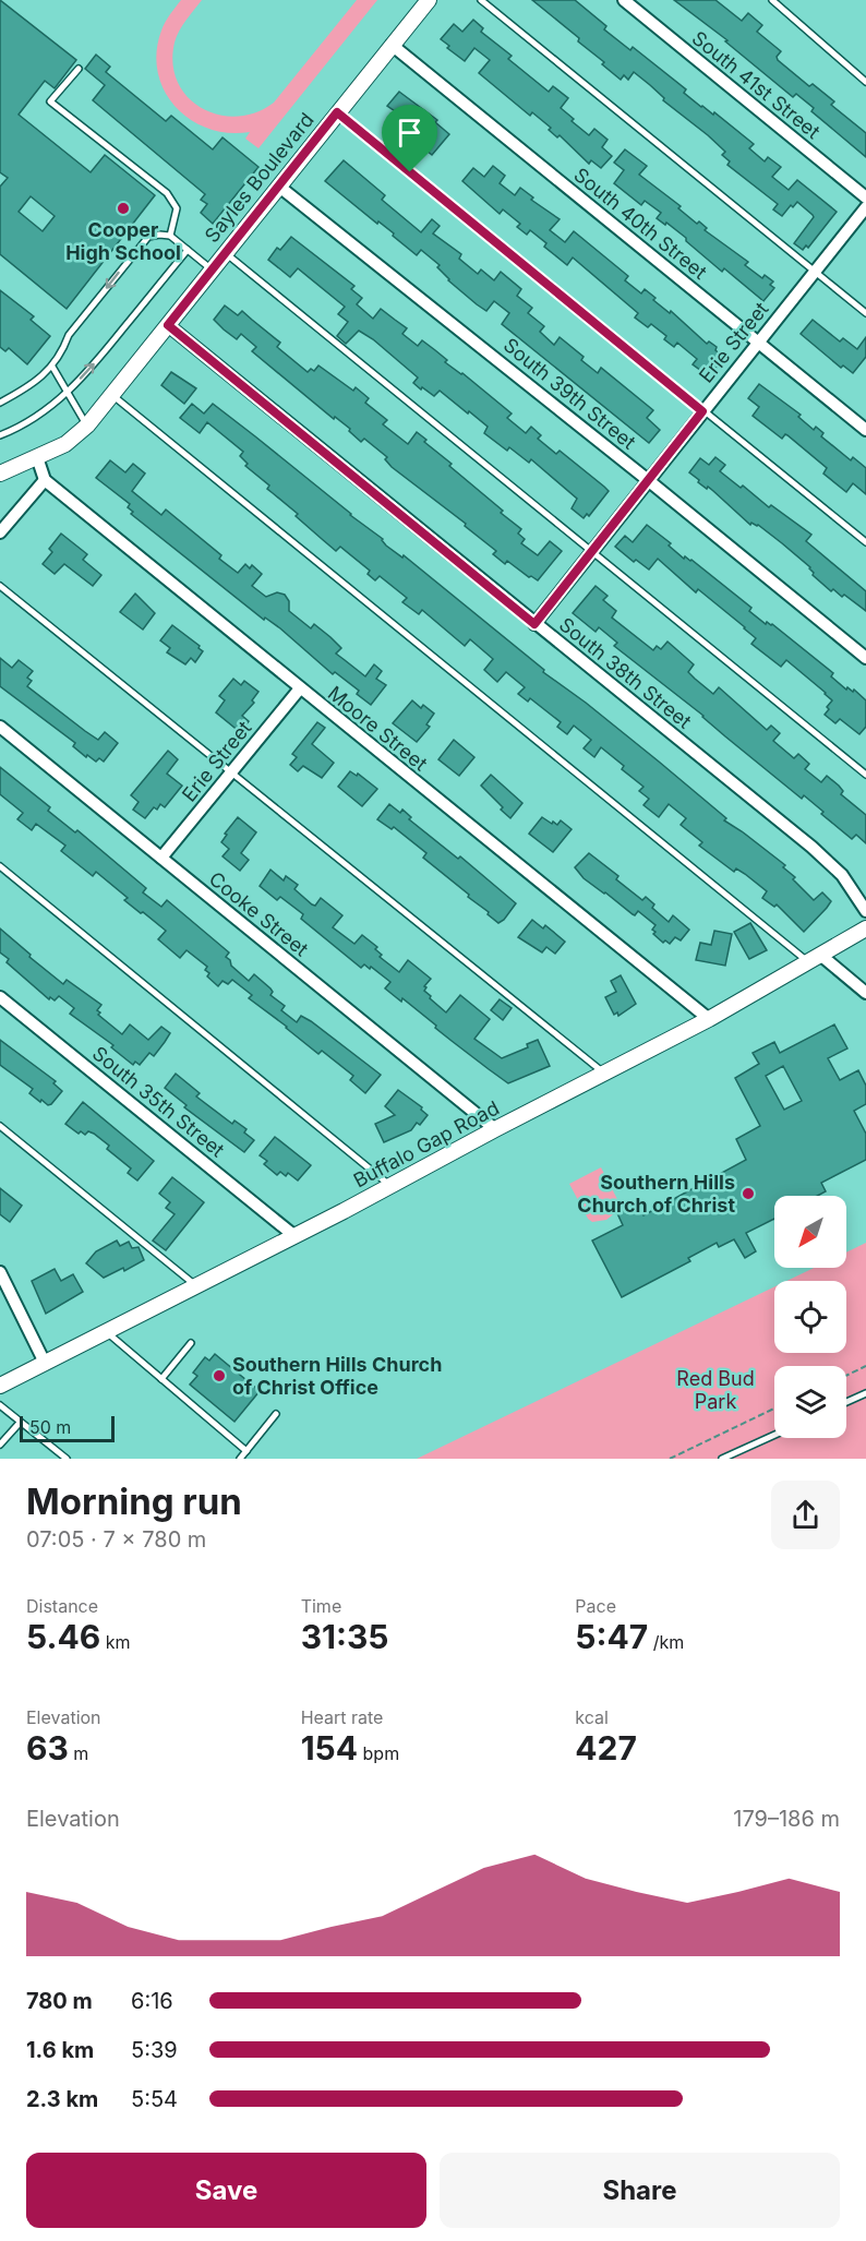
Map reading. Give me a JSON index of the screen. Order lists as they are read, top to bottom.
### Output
{
  "streets": {
    "main road": ["Sayles Boulevard", "Buffalo Gap Road"],
    "street": [
      "South 41st Street",
      "South 40th Street",
      "Erie Street",
      "South 39th Street",
      "South 38th Street",
      "Moore Street",
      "Cooke Street",
      "South 35th Street"
    ]
  },
  "crossings": [
    ["Sayles Boulevard", "South 40th Street"],
    ["Sayles Boulevard", "South 39th Street"],
    ["Sayles Boulevard", "South 38th Street"],
    ["South 40th Street", "Erie Street"],
    ["Erie Street", "South 39th Street"],
    ["Erie Street", "South 38th Street"],
    ["Erie Street", "Moore Street"],
    ["Erie Street", "Cooke Street"],
    ["Moore Street", "Buffalo Gap Road"],
    ["Cooke Street", "Buffalo Gap Road"],
    ["South 35th Street", "Buffalo Gap Road"]
  ],
  "parks": ["Red Bud Park"],
  "places": ["Cooper High School", "Southern Hills Church of Christ", "Southern Hills Church of Christ Office"],
  "scale_bar": "50 m",
  "north": "bottom left",
  "page": {
    "scale": "50 m",
    "heading": ["Morning run", "07:05 · 7 × 780 m"],
    "stats": [
      ["Distance", "5.46 km"],
      ["Time", "31:35"],
      ["Pace", "5:47 /km"],
      ["Elevation", "63 m"],
      ["Heart rate", "154 bpm"],
      ["kcal", "427"]
    ],
    "chart": ["Elevation", "179–186 m"],
    "list": [
      {
        "name": "780 m",
        "note": "6:16"
      },
      {
        "name": "1.6 km",
        "note": "5:39"
      },
      {
        "name": "2.3 km",
        "note": "5:54"
      }
    ],
    "buttons": ["Save", "Share"]
  }
}
